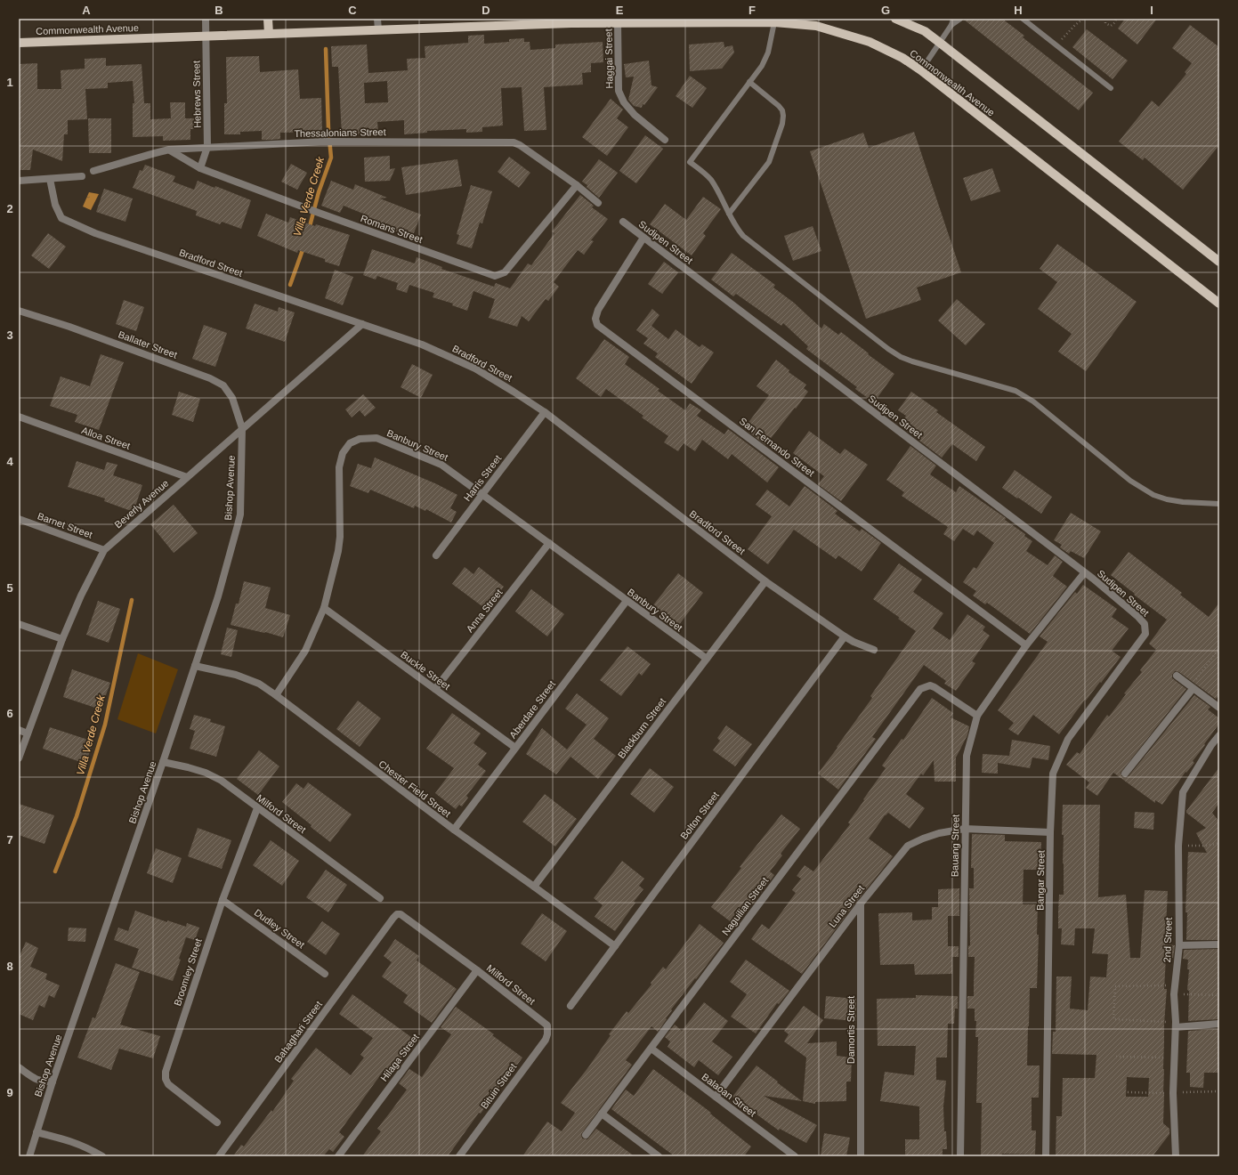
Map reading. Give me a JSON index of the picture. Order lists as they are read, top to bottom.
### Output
{
  "streets": {
    "main road": ["Commonwealth Avenue"],
    "street": [
      "Haggai Street",
      "Hebrews Street",
      "Thessalonians Street",
      "Romans Street",
      "Sudipen Street",
      "Bradford Street",
      "Ballater Street",
      "Alloa Street",
      "Banbury Street",
      "San Fernando Street",
      "Harris Street",
      "Bishop Avenue",
      "Beverly Avenue",
      "Barnet Street",
      "Anna Street",
      "Buckle Street",
      "Aberdare Street",
      "Blackburn Street",
      "Chester Field Street",
      "Milford Street",
      "Bolton Street",
      "Bauang Street",
      "Bangar Street",
      "Naguilian Street",
      "Luna Street",
      "Dudley Street",
      "2nd Street",
      "Broomley Street",
      "Damortis Street",
      "Bahaghari Street",
      "Hilaga Street",
      "Bituin Street",
      "Balaoan Street"
    ]
  },
  "crossings": [
    ["Commonwealth Avenue", "Haggai Street"],
    ["Commonwealth Avenue", "Hebrews Street"],
    ["Hebrews Street", "Thessalonians Street"],
    ["Hebrews Street", "Romans Street"],
    ["Thessalonians Street", "Romans Street"],
    ["Sudipen Street", "San Fernando Street"],
    ["Sudipen Street", "Bauang Street"],
    ["Sudipen Street", "Bangar Street"],
    ["Bradford Street", "Harris Street"],
    ["Bradford Street", "Beverly Avenue"],
    ["Bradford Street", "Blackburn Street"],
    ["Bradford Street", "Bolton Street"],
    ["Ballater Street", "Bishop Avenue"],
    ["Ballater Street", "Beverly Avenue"],
    ["Alloa Street", "Beverly Avenue"],
    ["Banbury Street", "Harris Street"],
    ["Banbury Street", "Anna Street"],
    ["Banbury Street", "Buckle Street"],
    ["Banbury Street", "Aberdare Street"],
    ["Banbury Street", "Blackburn Street"],
    ["Banbury Street", "Chester Field Street"],
    ["San Fernando Street", "Bauang Street"],
    ["Bishop Avenue", "Beverly Avenue"],
    ["Bishop Avenue", "Chester Field Street"],
    ["Bishop Avenue", "Milford Street"],
    ["Beverly Avenue", "Barnet Street"],
    ["Anna Street", "Buckle Street"],
    ["Buckle Street", "Aberdare Street"],
    ["Aberdare Street", "Chester Field Street"],
    ["Blackburn Street", "Chester Field Street"],
    ["Chester Field Street", "Bolton Street"],
    ["Milford Street", "Broomley Street"],
    ["Milford Street", "Bahaghari Street"],
    ["Milford Street", "Hilaga Street"],
    ["Milford Street", "Bituin Street"],
    ["Bauang Street", "Naguilian Street"],
    ["Bauang Street", "Luna Street"],
    ["Bangar Street", "Luna Street"],
    ["Naguilian Street", "Balaoan Street"],
    ["Luna Street", "Damortis Street"],
    ["Luna Street", "Balaoan Street"],
    ["Dudley Street", "Broomley Street"]
  ],
  "water": ["Villa Verde Creek"],
  "grid": {
    "columns": [
      "A",
      "B",
      "C",
      "D",
      "E",
      "F",
      "G",
      "H",
      "I"
    ],
    "rows": [
      "1",
      "2",
      "3",
      "4",
      "5",
      "6",
      "7",
      "8",
      "9"
    ]
  }
}
